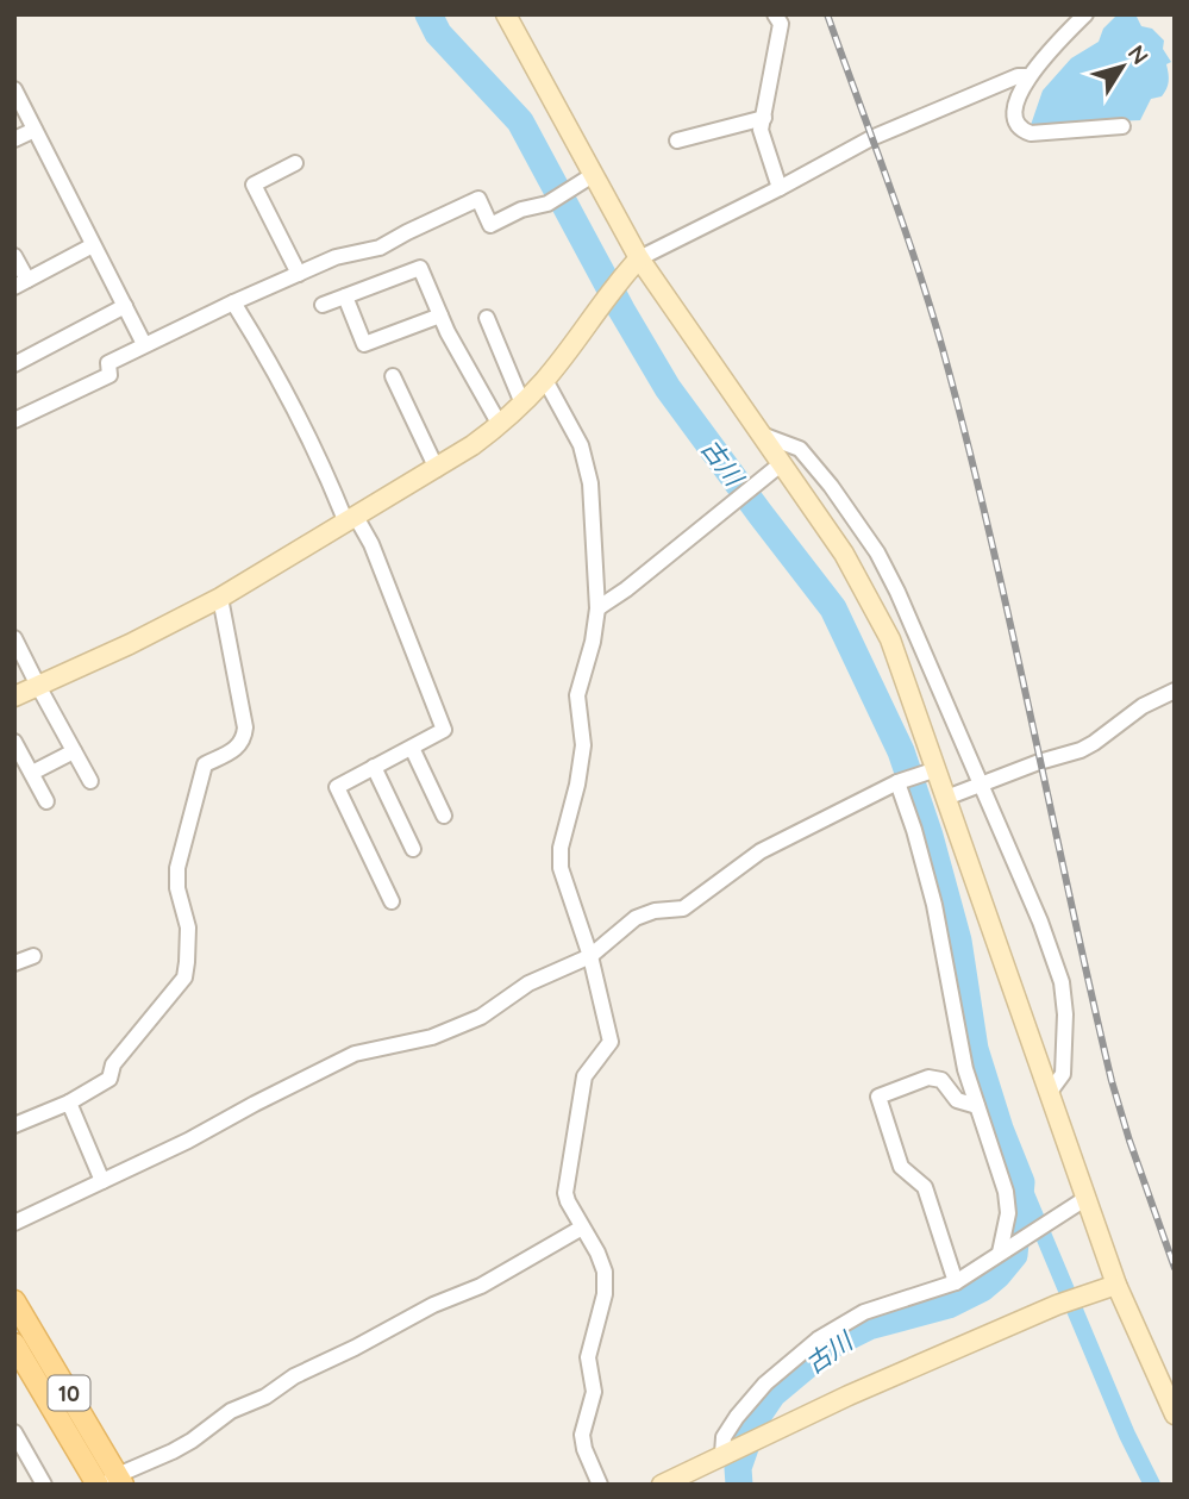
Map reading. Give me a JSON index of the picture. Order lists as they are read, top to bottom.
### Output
{
  "streets": {
    "main road": ["10"]
  },
  "water": ["古川"],
  "north": "top right"
}
